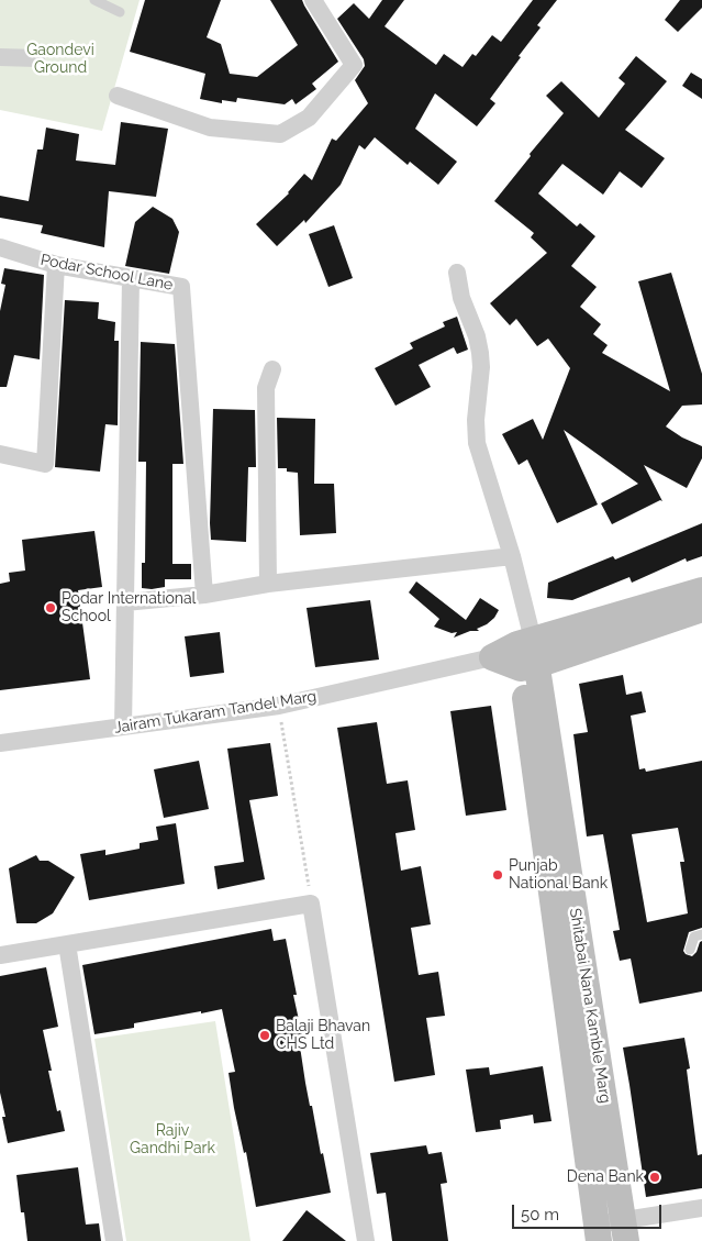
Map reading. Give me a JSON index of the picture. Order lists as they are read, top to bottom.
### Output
{
  "streets": {
    "street": ["Podar School Lane", "Jairam Tukaram Tandel Marg", "Shitabai Nana Kamble Marg"]
  },
  "crossings": [
    ["Jairam Tukaram Tandel Marg", "Shitabai Nana Kamble Marg"]
  ],
  "parks": ["Gaondevi Ground", "Rajiv Gandhi Park"],
  "places": [
    "Podar International School",
    "Punjab National Bank",
    "Balaji Bhavan CHS Ltd",
    "Dena Bank"
  ],
  "scale_bar": "50 m"
}
